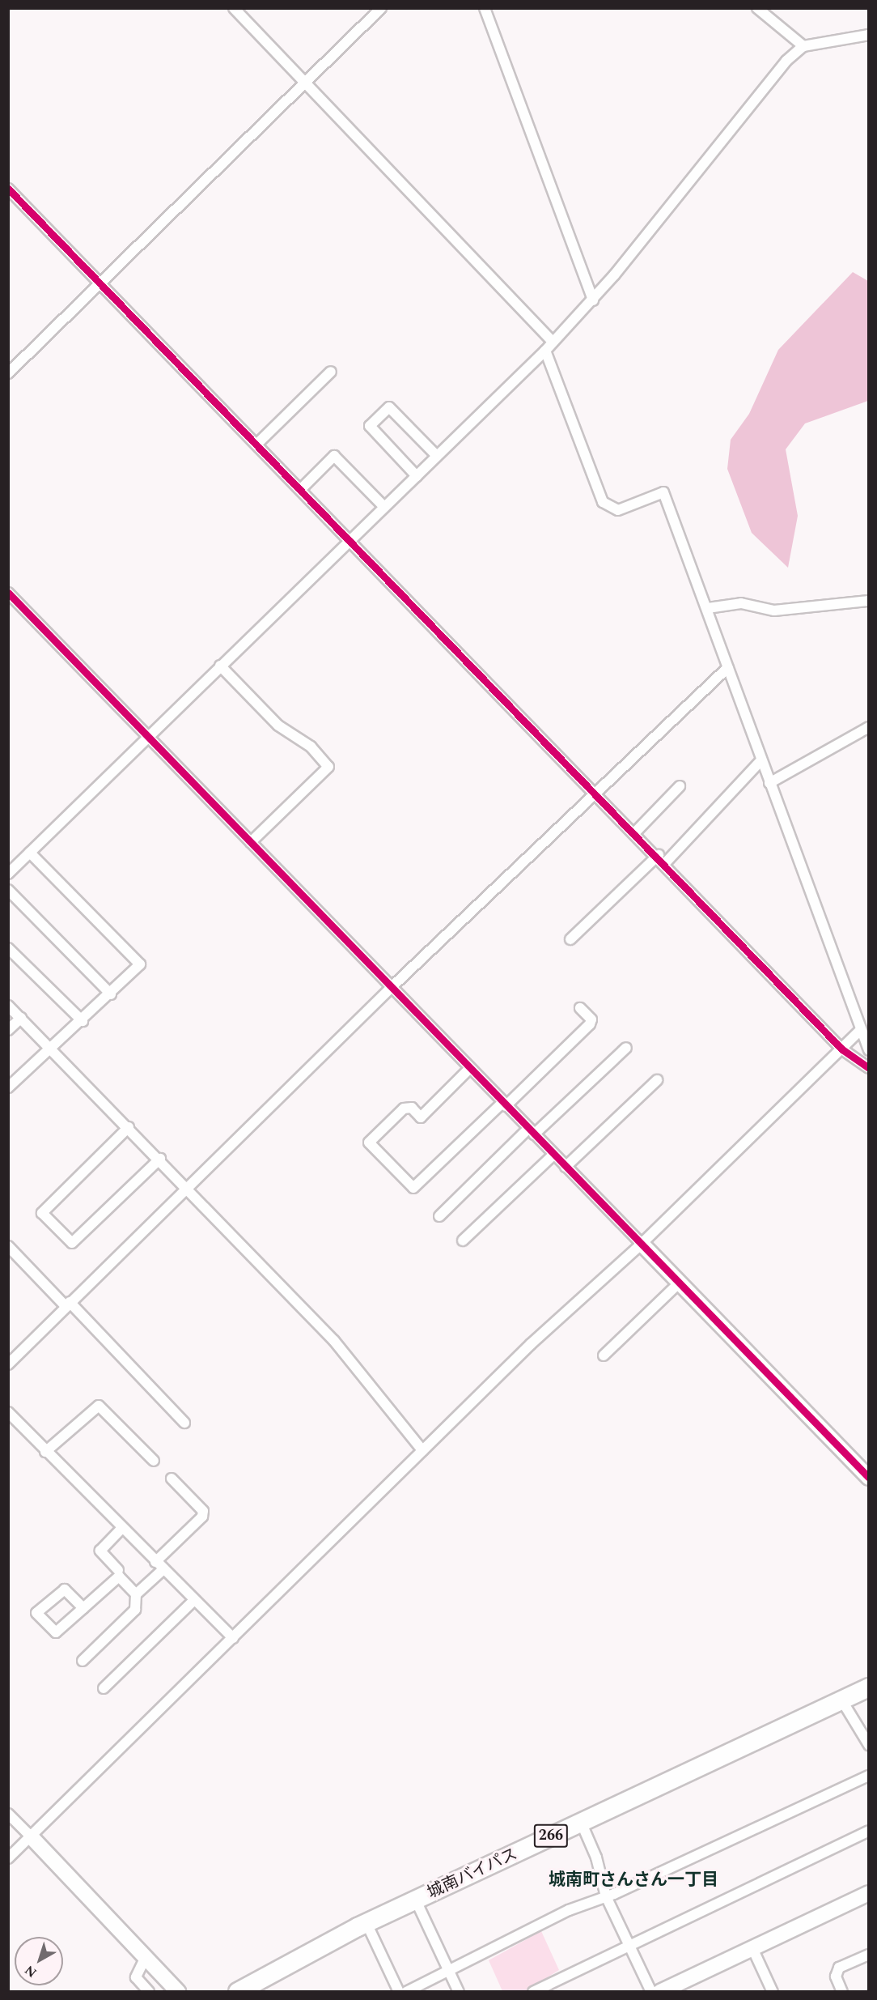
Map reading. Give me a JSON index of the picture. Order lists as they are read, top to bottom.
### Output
{
  "streets": {
    "highway": ["266", "城南バイパス"]
  },
  "districts": ["城南町さんさん一丁目"],
  "north": "bottom left"
}
